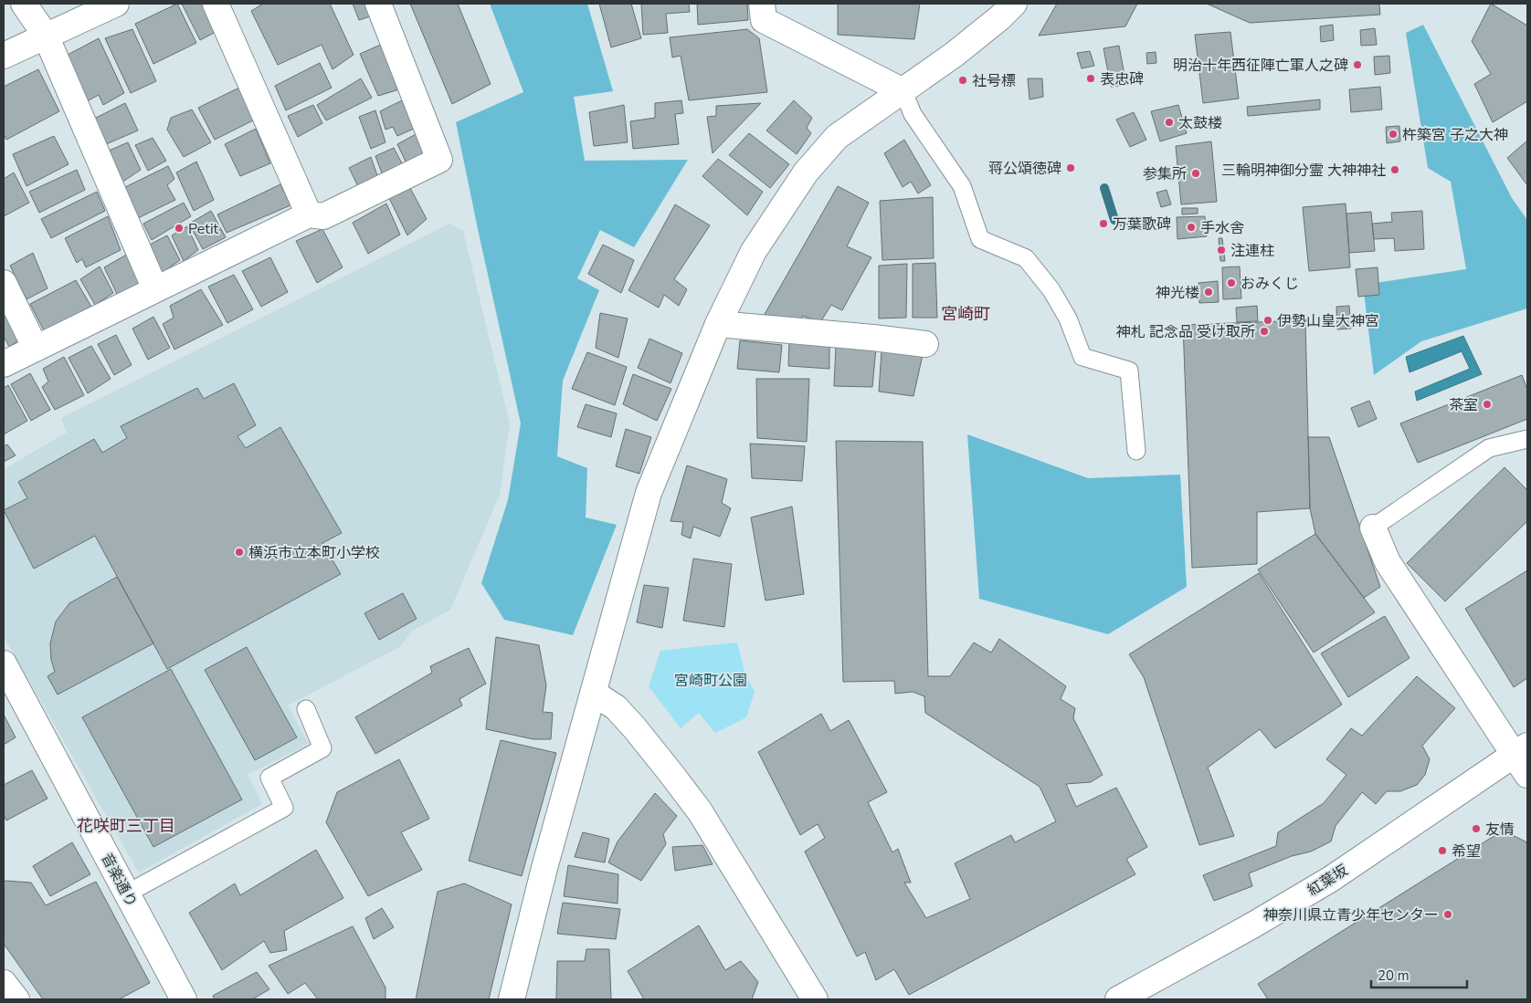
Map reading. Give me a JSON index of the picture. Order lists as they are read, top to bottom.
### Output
{
  "streets": {
    "street": ["音楽通り", "紅葉坂"]
  },
  "districts": ["宮崎町", "花咲町三丁目"],
  "parks": ["宮崎町公園"],
  "places": [
    "明治十年西征陣亡軍人之碑",
    "表忠碑",
    "社号標",
    "太鼓楼",
    "杵築宮 子之大神",
    "蒋公頌徳碑",
    "三輪明神御分霊 大神神社",
    "参集所",
    "万葉歌碑",
    "手水舎",
    "Petit",
    "注連柱",
    "おみくじ",
    "神光楼",
    "伊勢山皇大神宮",
    "神札 記念品 受け取所",
    "茶室",
    "横浜市立本町小学校",
    "友情",
    "希望",
    "神奈川県立青少年センター"
  ],
  "scale_bar": "20 m"
}
